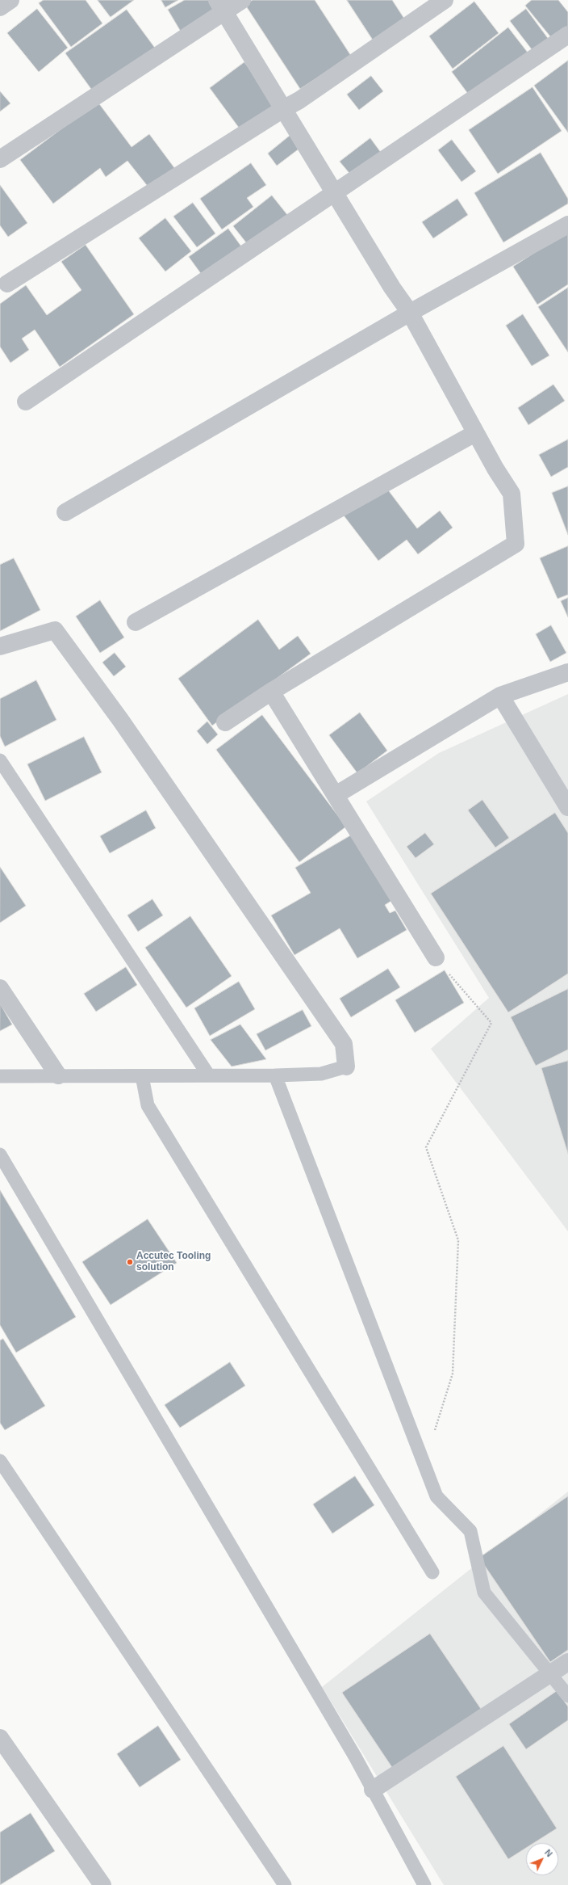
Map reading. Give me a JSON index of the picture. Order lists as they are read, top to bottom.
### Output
{
  "places": ["Accutec Tooling solution"],
  "north": "top right"
}
